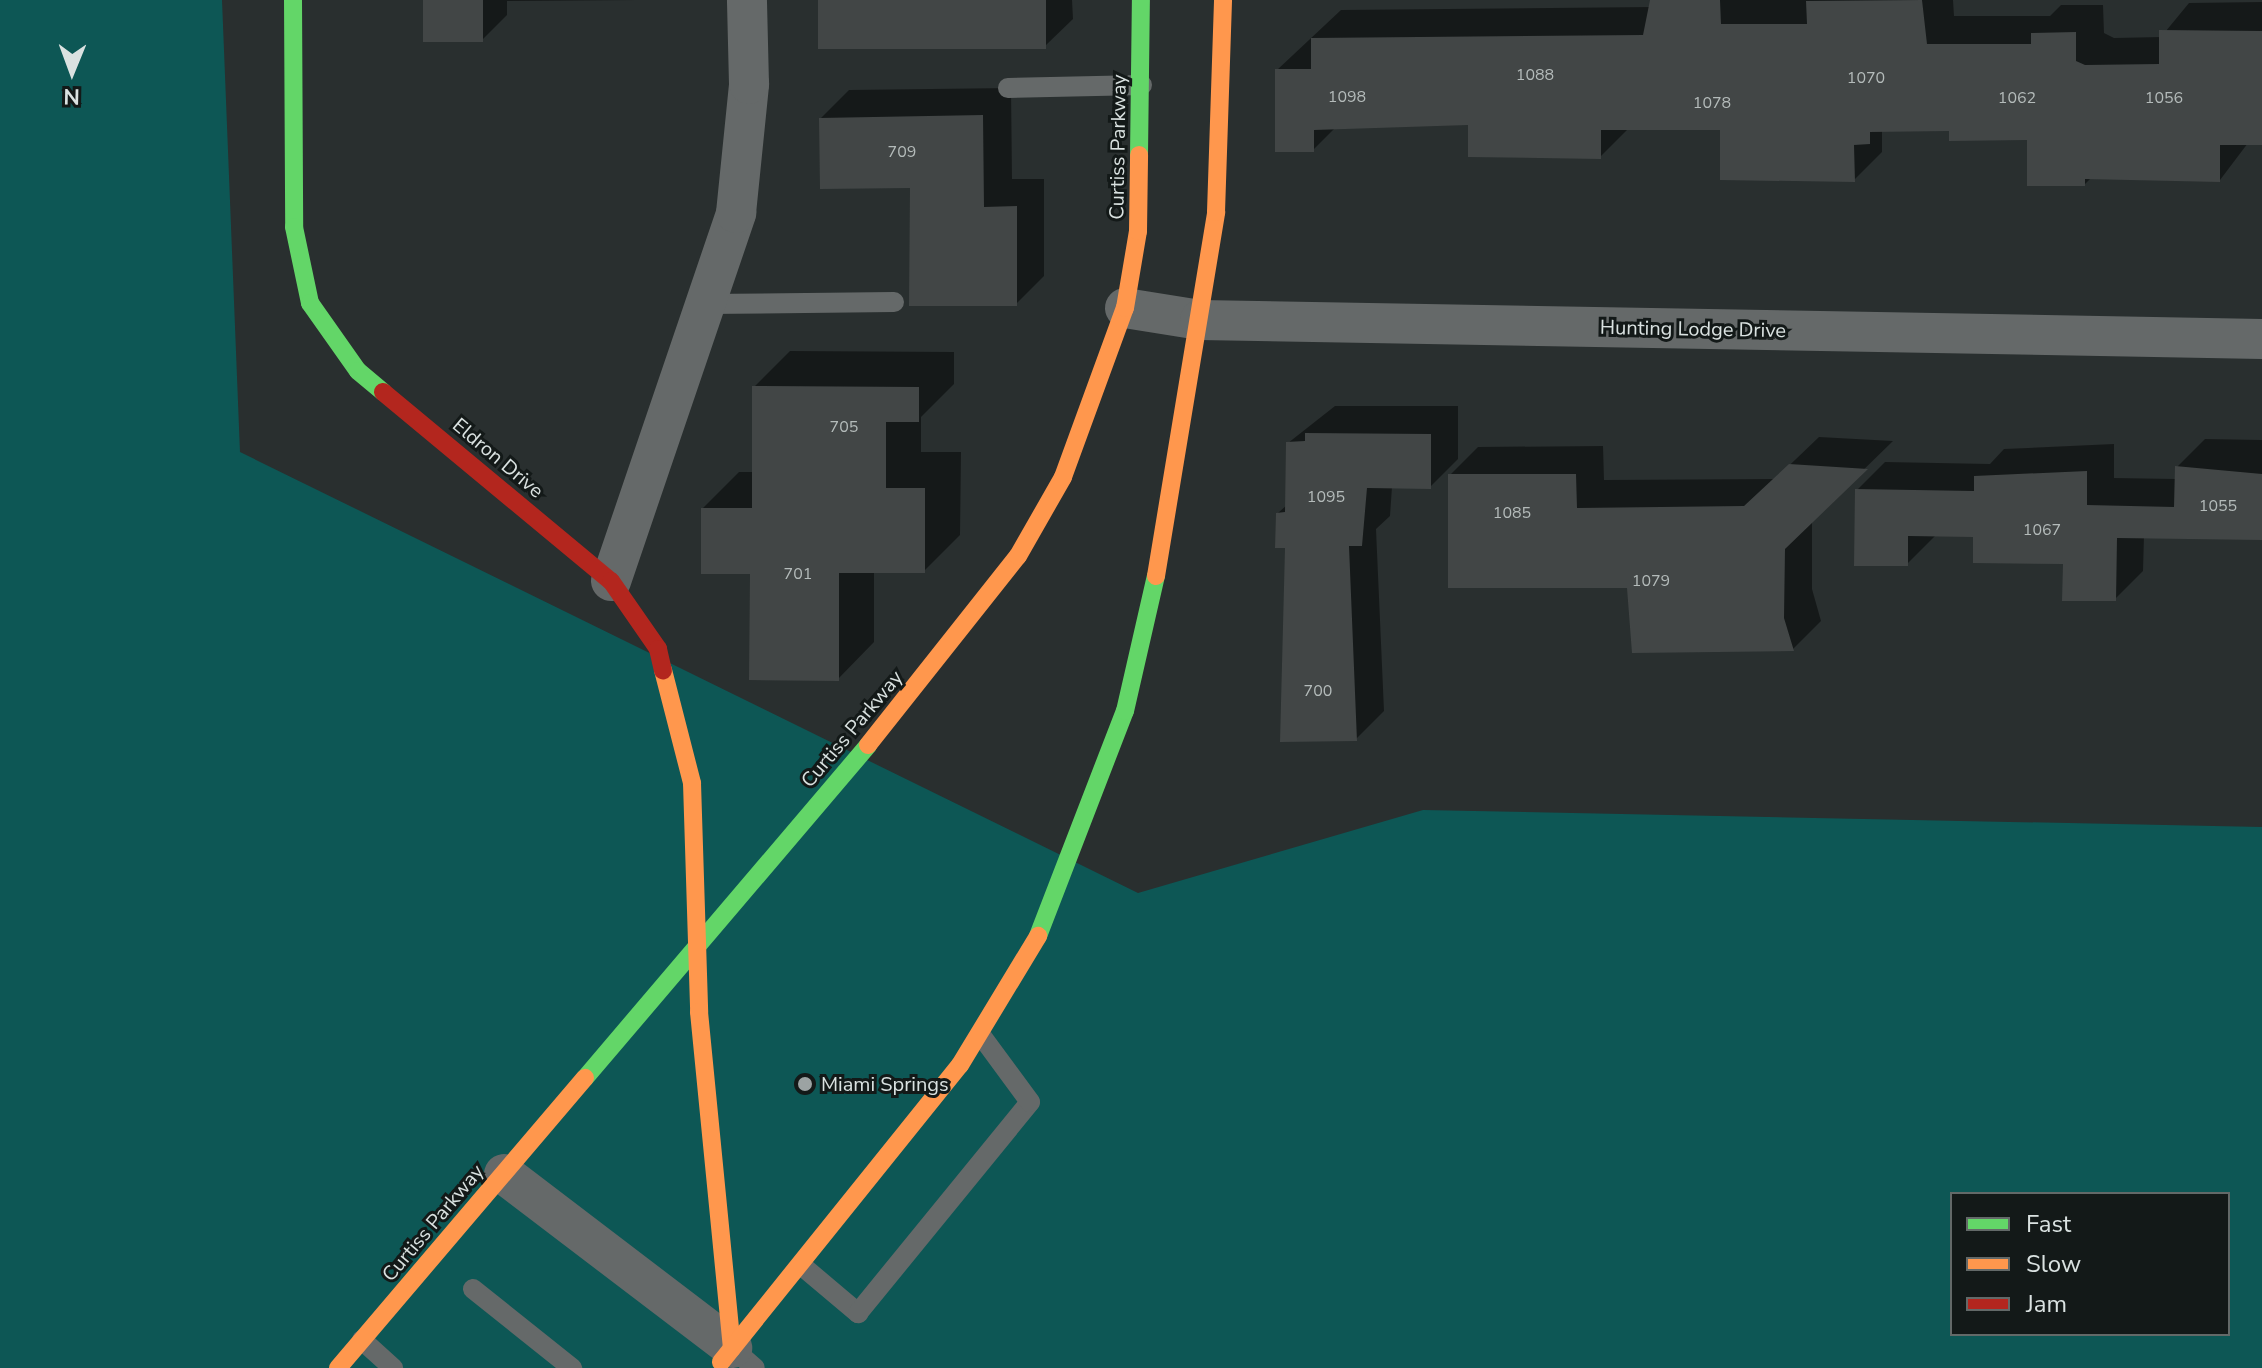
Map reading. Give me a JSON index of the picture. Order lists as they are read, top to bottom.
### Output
{
  "streets": {
    "main road": ["Curtiss Parkway", "Eldron Drive"],
    "street": ["Hunting Lodge Drive"]
  },
  "crossings": [
    ["Curtiss Parkway", "Hunting Lodge Drive"],
    ["Curtiss Parkway", "Eldron Drive"]
  ],
  "places": ["Miami Springs"],
  "house_numbers": [
    "1088",
    "1070",
    "1098",
    "1062",
    "1056",
    "1078",
    "709",
    "705",
    "1095",
    "1055",
    "1085",
    "1067",
    "701",
    "1079",
    "700"
  ],
  "legend": ["Fast", "Slow", "Jam"],
  "north": "bottom"
}
